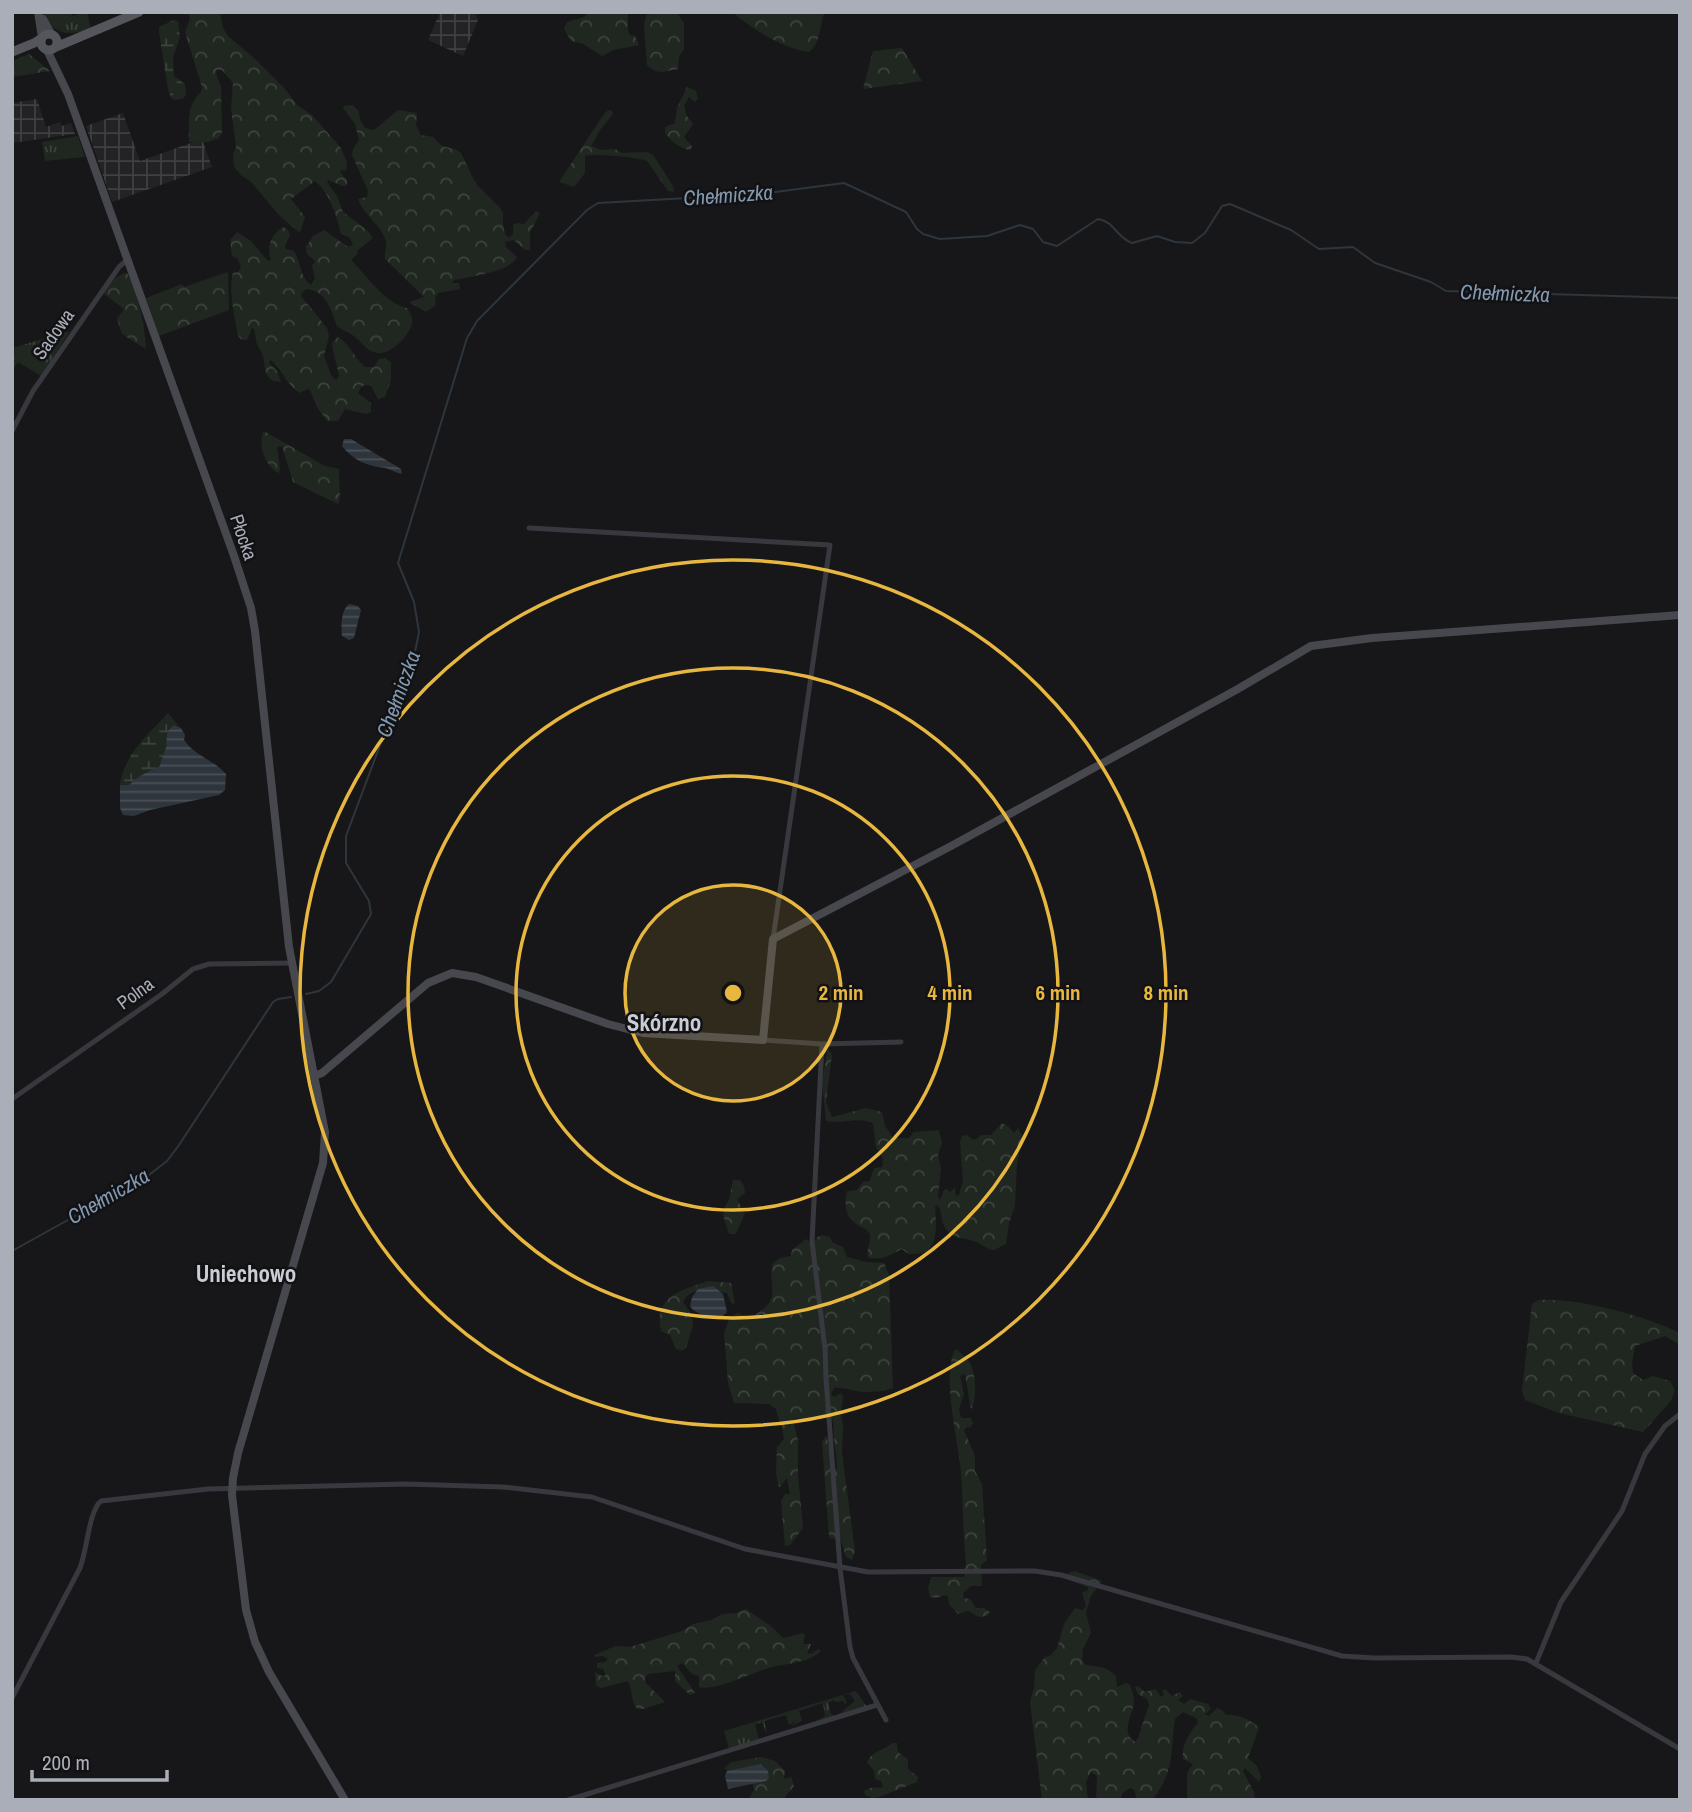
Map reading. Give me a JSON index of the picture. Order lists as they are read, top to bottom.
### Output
{
  "streets": {
    "main road": ["Płocka"],
    "street": ["Sadowa", "Polna"]
  },
  "crossings": [
    ["Sadowa", "Płocka"],
    ["Płocka", "Polna"]
  ],
  "districts": ["Skórzno", "Uniechowo"],
  "water": ["Chełmiczka"],
  "scale_bar": "200 m",
  "rings": [
    "2 min",
    "4 min",
    "6 min",
    "8 min"
  ]
}
